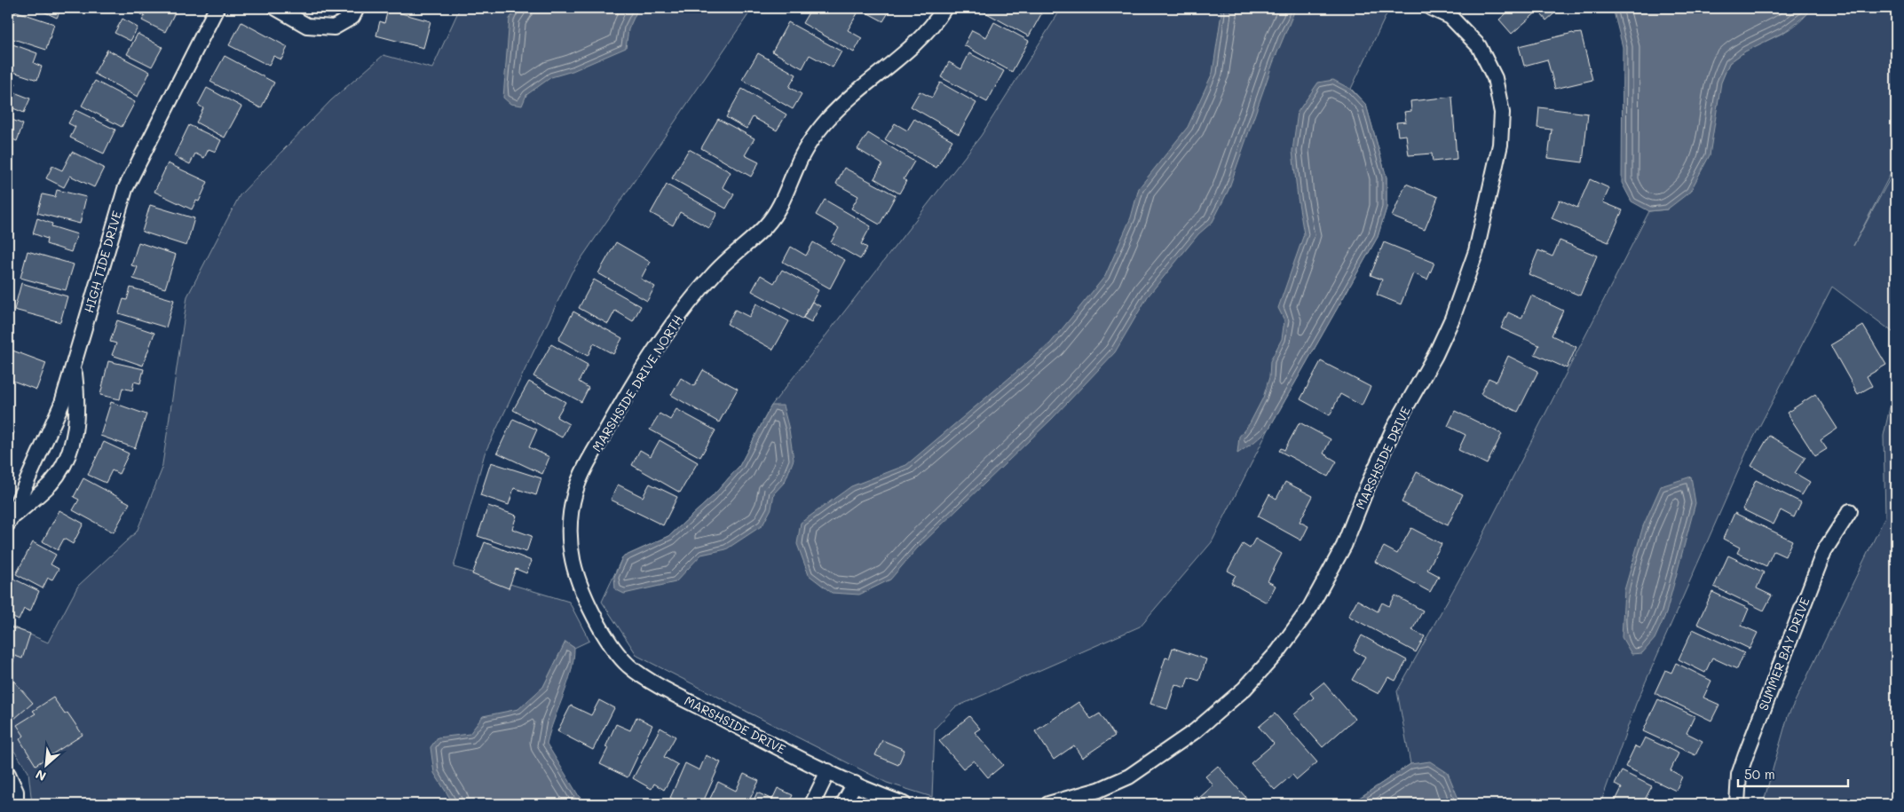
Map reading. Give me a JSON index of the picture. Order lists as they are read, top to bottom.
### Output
{
  "streets": {
    "street": [
      "HIGH TIDE DRIVE",
      "MARSHSIDE DRIVE NORTH",
      "MARSHSIDE DRIVE",
      "SUMMER BAY DRIVE"
    ]
  },
  "crossings": [
    ["MARSHSIDE DRIVE NORTH", "MARSHSIDE DRIVE"]
  ],
  "scale_bar": "50 m",
  "north": "bottom left"
}
